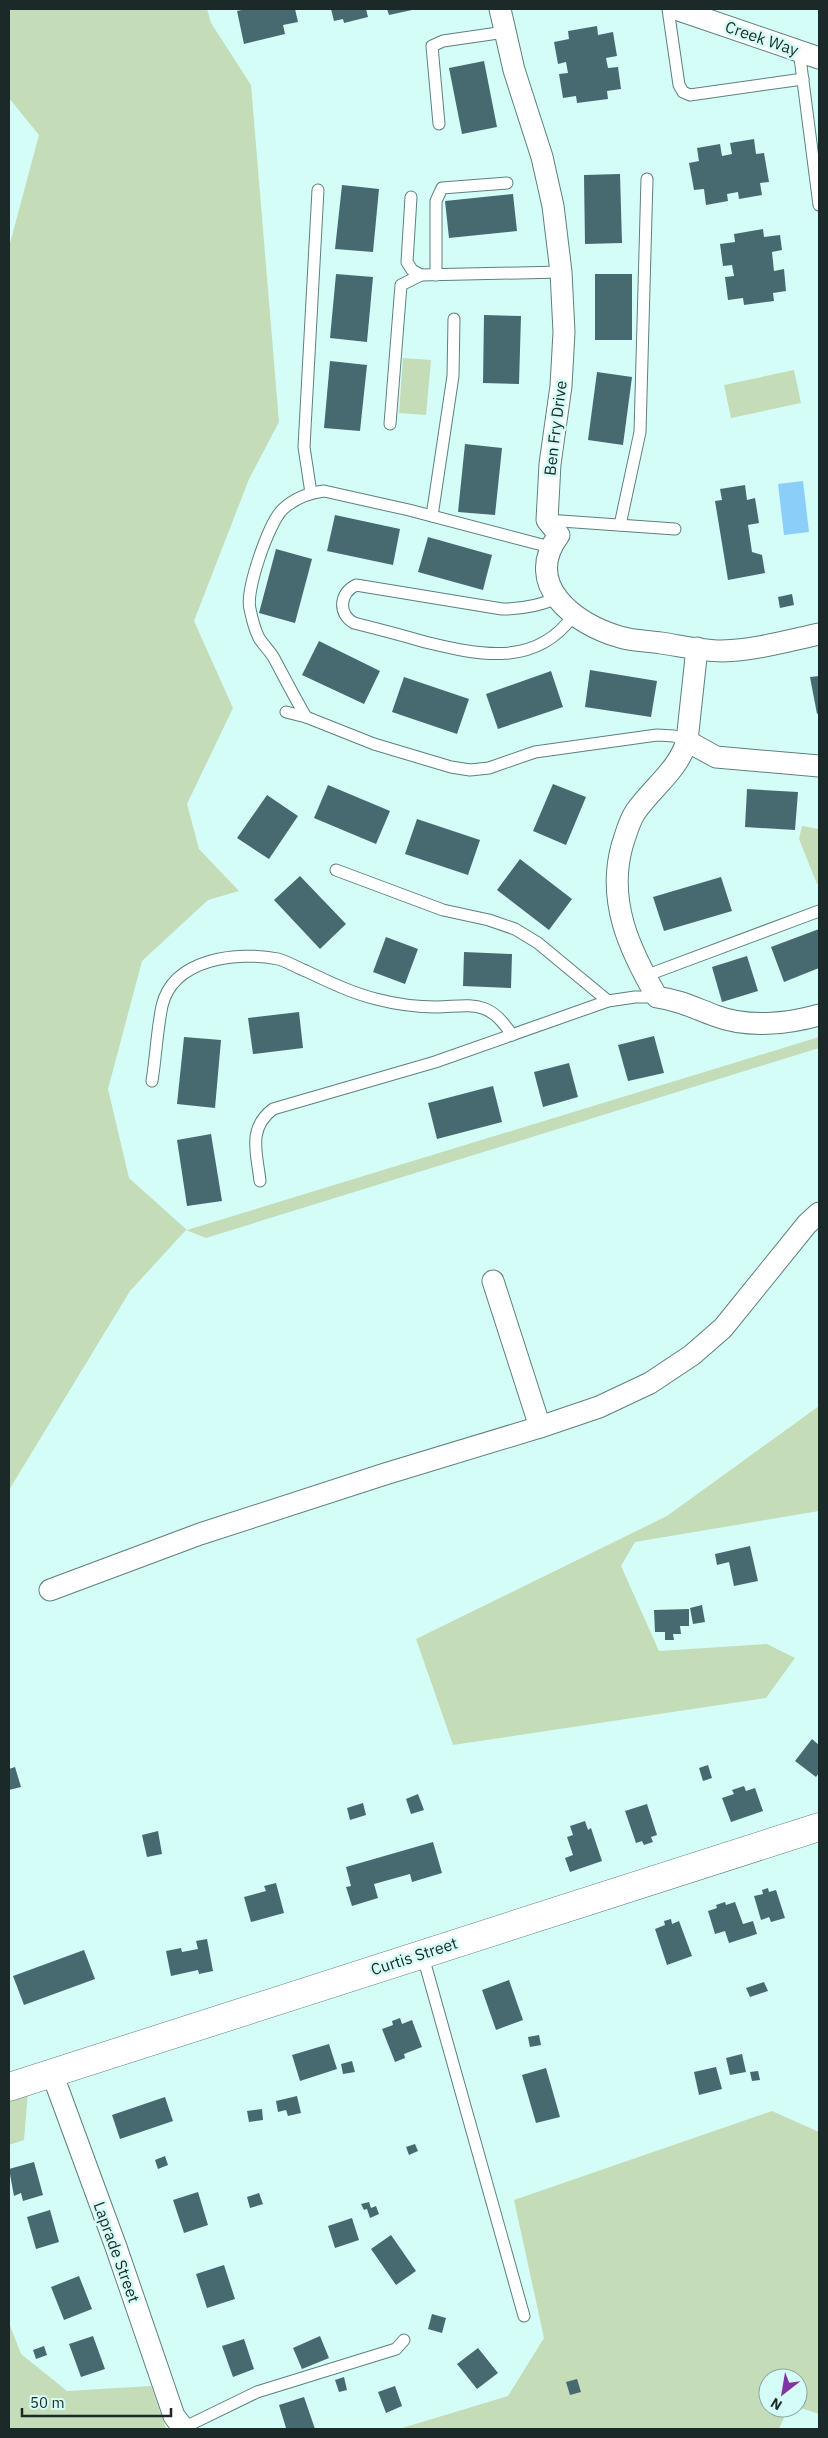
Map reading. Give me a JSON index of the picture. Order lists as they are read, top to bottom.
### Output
{
  "streets": {
    "street": [
      "Creek Way",
      "Ben Fry Drive",
      "Curtis Street",
      "Laprade Street"
    ]
  },
  "crossings": [
    ["Curtis Street", "Laprade Street"]
  ],
  "scale_bar": "50 m",
  "north": "bottom left"
}
